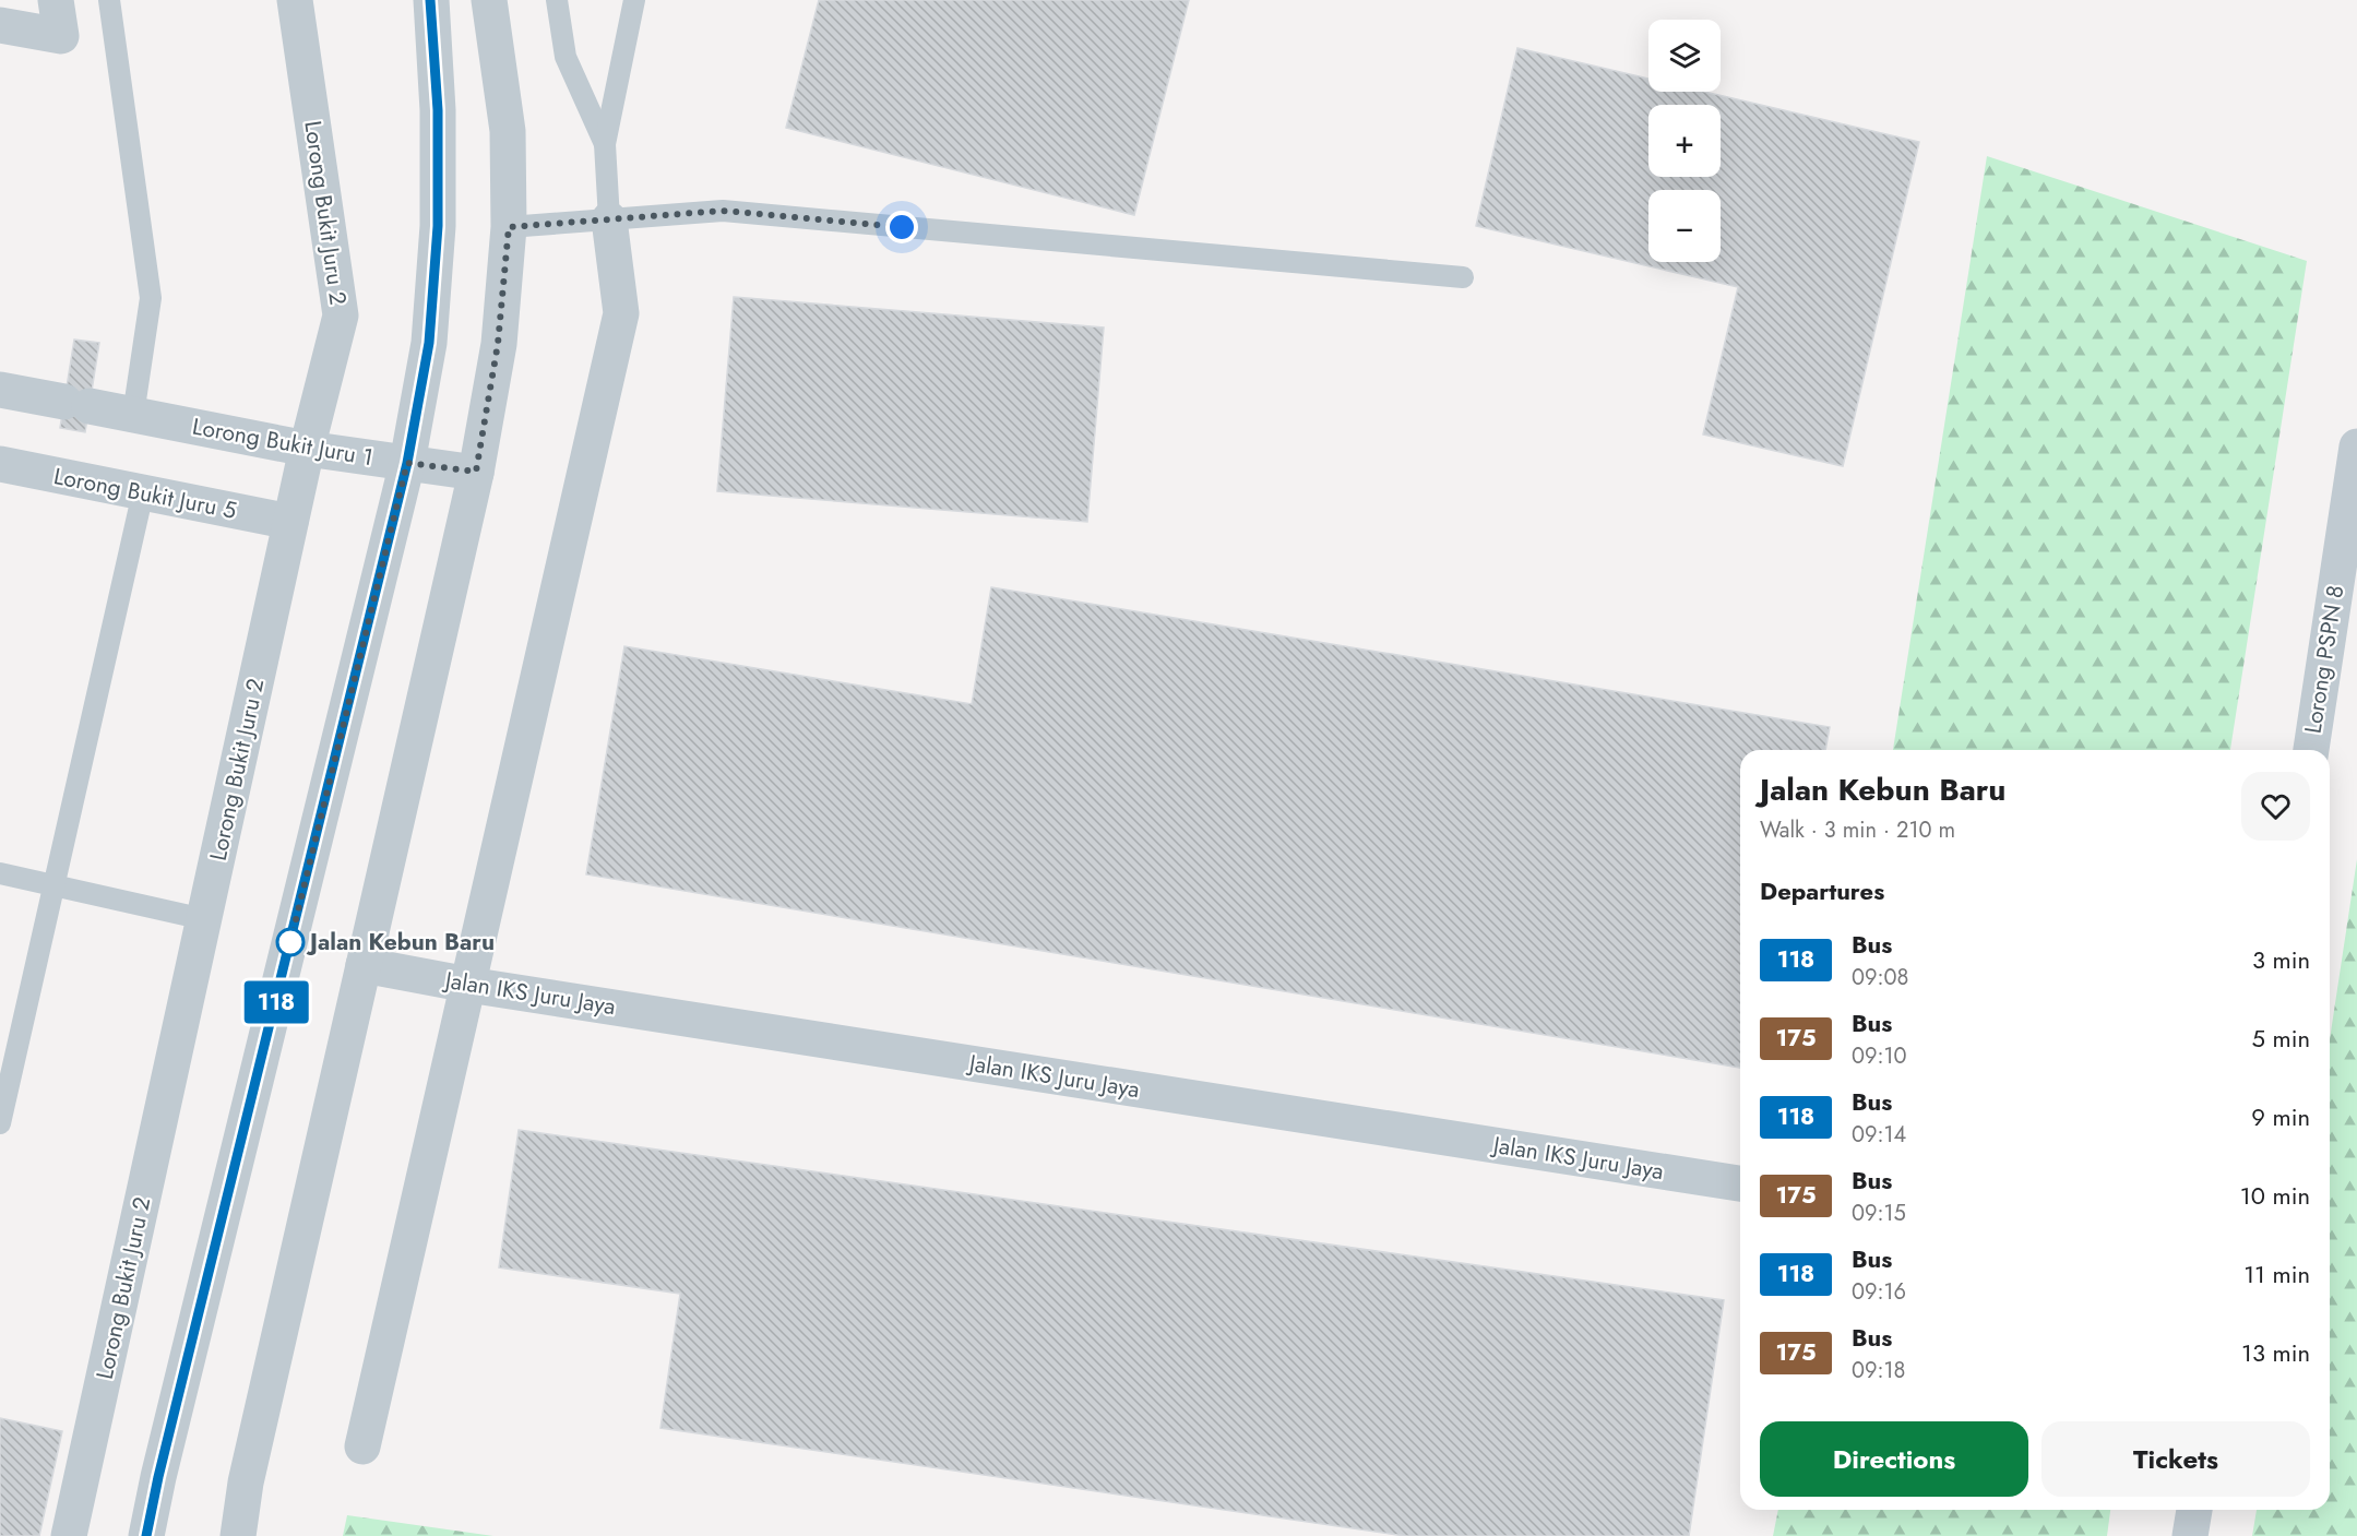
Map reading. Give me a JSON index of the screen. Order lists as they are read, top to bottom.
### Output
{
  "streets": {
    "street": [
      "Lorong Bukit Juru 2",
      "Lorong Bukit Juru 1",
      "Lorong Bukit Juru 5",
      "Lorong PSPN 8",
      "Jalan IKS Juru Jaya"
    ]
  },
  "crossings": [
    ["Lorong Bukit Juru 2", "Lorong Bukit Juru 1"],
    ["Lorong Bukit Juru 2", "Lorong Bukit Juru 5"]
  ],
  "places": ["Jalan Kebun Baru"],
  "lines": ["bus line 118"],
  "page": {
    "on_map": "118",
    "map_buttons": ["+", "−"],
    "heading": [
      ["Jalan Kebun Baru", "Walk · 3 min · 210 m"],
      "Departures"
    ],
    "list": [
      {
        "mark": "118",
        "name": "Bus",
        "note": "09:08",
        "value": "3 min"
      },
      {
        "mark": "175",
        "name": "Bus",
        "note": "09:10",
        "value": "5 min"
      },
      {
        "mark": "118",
        "name": "Bus",
        "note": "09:14",
        "value": "9 min"
      },
      {
        "mark": "175",
        "name": "Bus",
        "note": "09:15",
        "value": "10 min"
      },
      {
        "mark": "118",
        "name": "Bus",
        "note": "09:16",
        "value": "11 min"
      },
      {
        "mark": "175",
        "name": "Bus",
        "note": "09:18",
        "value": "13 min"
      }
    ],
    "buttons": ["Directions", "Tickets"]
  }
}
